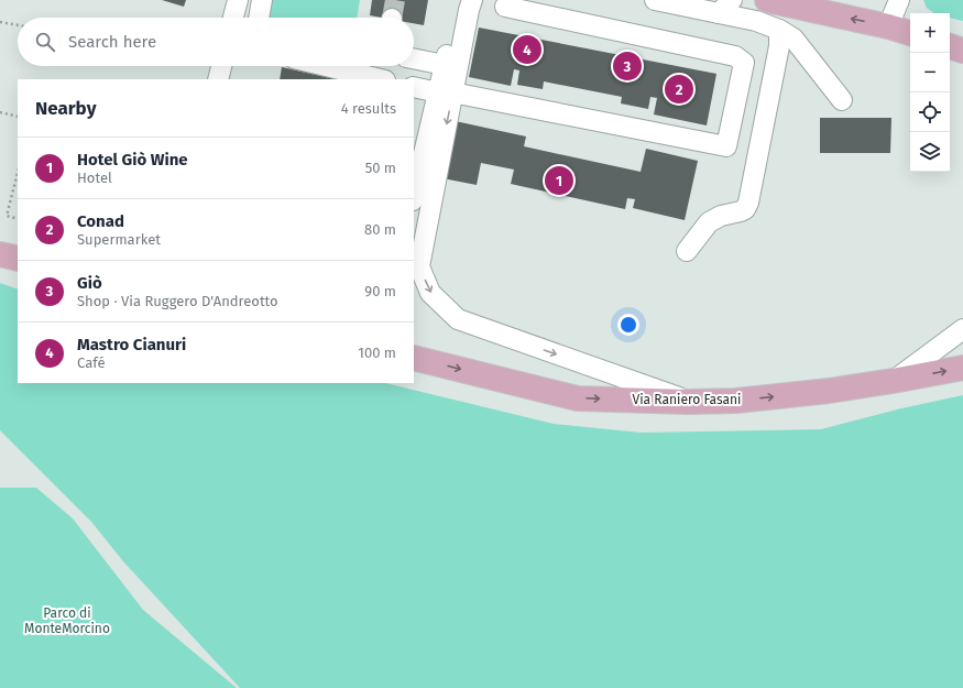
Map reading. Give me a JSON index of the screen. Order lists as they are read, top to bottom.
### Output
{
  "streets": {
    "main road": ["Via Raniero Fasani"]
  },
  "one_way": ["Via Raniero Fasani"],
  "parks": ["Parco di MonteMorcino"],
  "page": {
    "map_buttons": ["+", "−"],
    "search": "Search here",
    "pins": [
      "4",
      "3",
      "2",
      "1"
    ],
    "heading": ["Nearby", "4 results"],
    "list": [
      {
        "mark": "1",
        "name": "Hotel Giò Wine",
        "note": "Hotel",
        "value": "50 m"
      },
      {
        "mark": "2",
        "name": "Conad",
        "note": "Supermarket",
        "value": "80 m"
      },
      {
        "mark": "3",
        "name": "Giò",
        "note": "Shop · Via Ruggero D'Andreotto",
        "value": "90 m"
      },
      {
        "mark": "4",
        "name": "Mastro Cianuri",
        "note": "Café",
        "value": "100 m"
      }
    ]
  }
}
